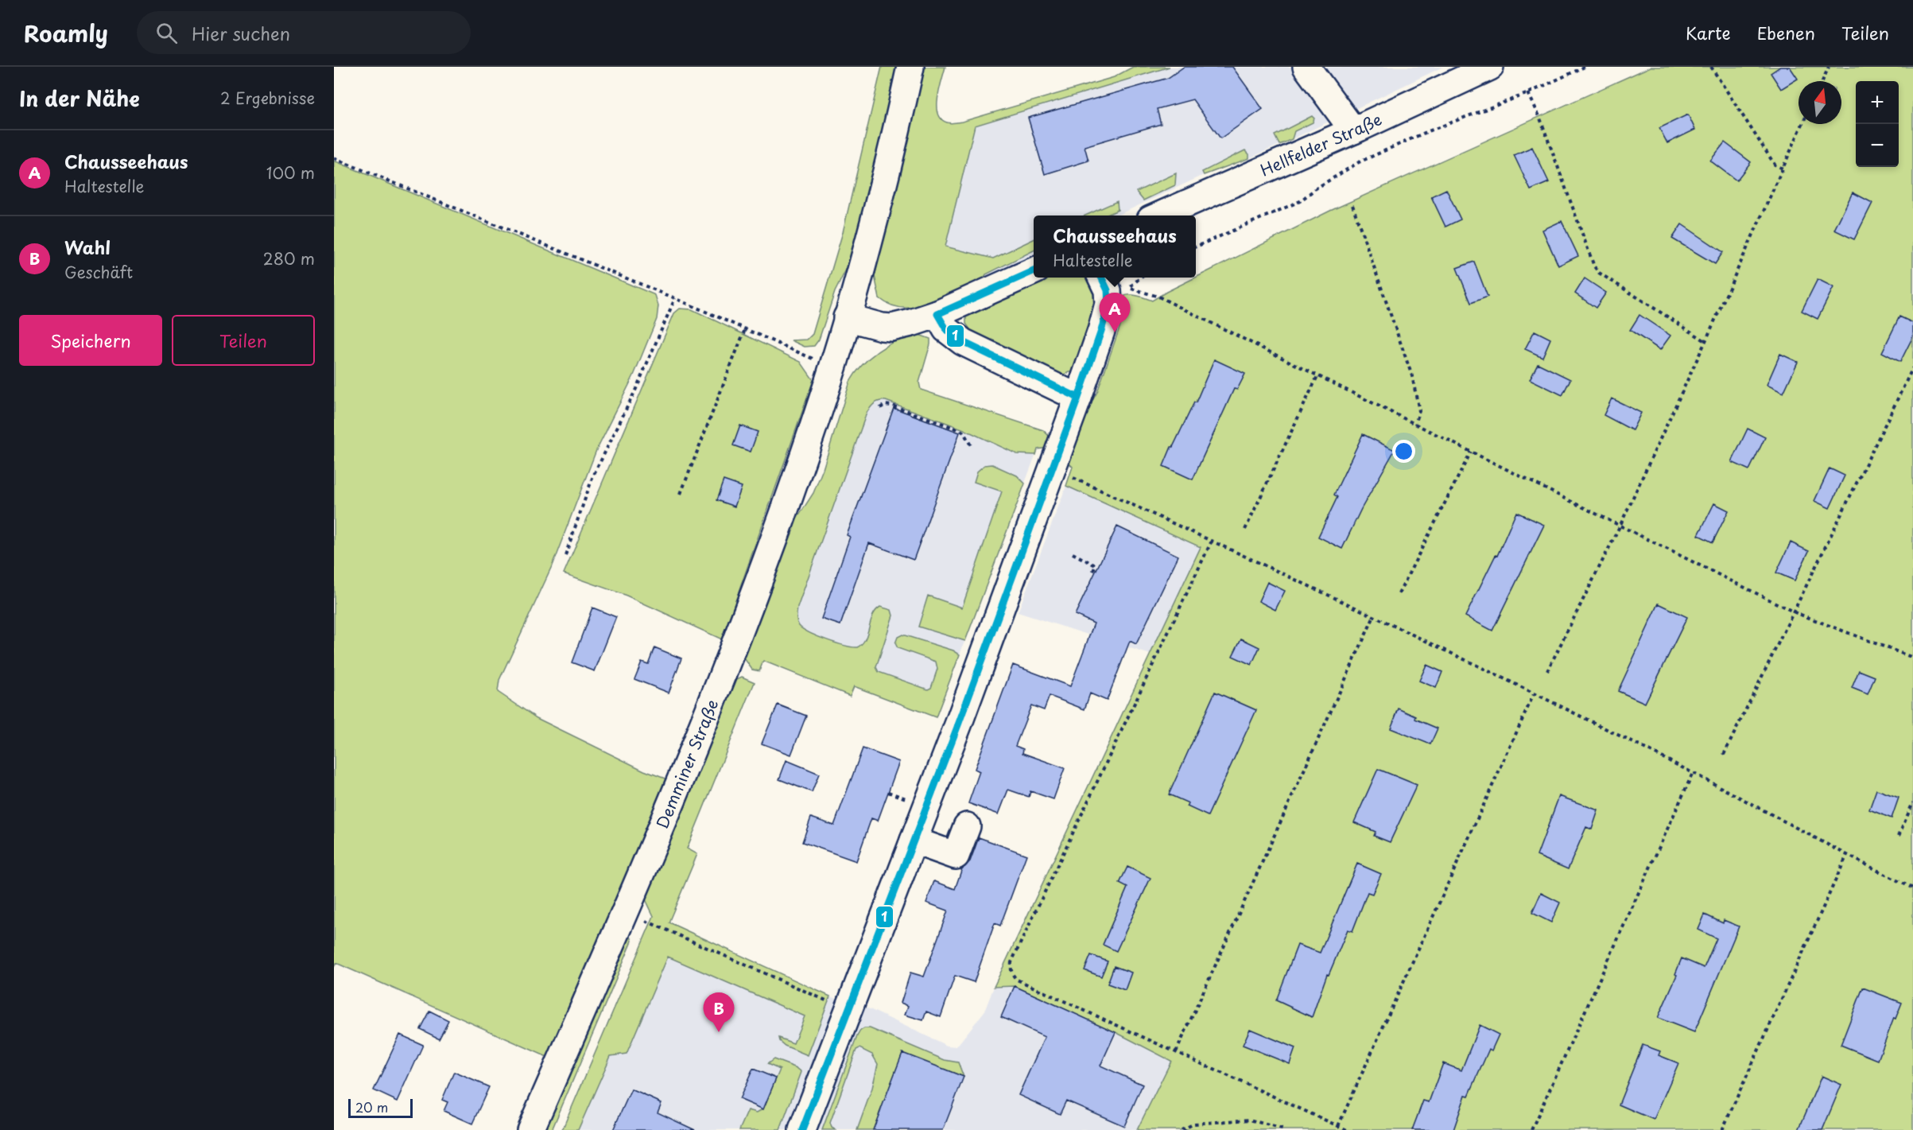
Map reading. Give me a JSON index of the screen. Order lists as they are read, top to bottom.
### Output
{
  "streets": {
    "street": ["Hellfelder Straße", "Demminer Straße"]
  },
  "lines": ["transit line 1"],
  "scale_bar": "20 m",
  "north": "top",
  "page": {
    "header": "Roamly",
    "search": "Hier suchen",
    "nav": ["Karte", "Ebenen", "Teilen"],
    "heading": ["In der Nähe", "2 Ergebnisse"],
    "map_buttons": ["+", "−"],
    "list": [
      {
        "mark": "A",
        "name": "Chausseehaus",
        "note": "Haltestelle",
        "value": "100 m"
      },
      {
        "mark": "B",
        "name": "Wahl",
        "note": "Geschäft",
        "value": "280 m"
      }
    ],
    "popup": ["Chausseehaus", "Haltestelle"],
    "pins": ["A", "B"],
    "buttons": ["Speichern", "Teilen"],
    "scale": "20 m"
  }
}
